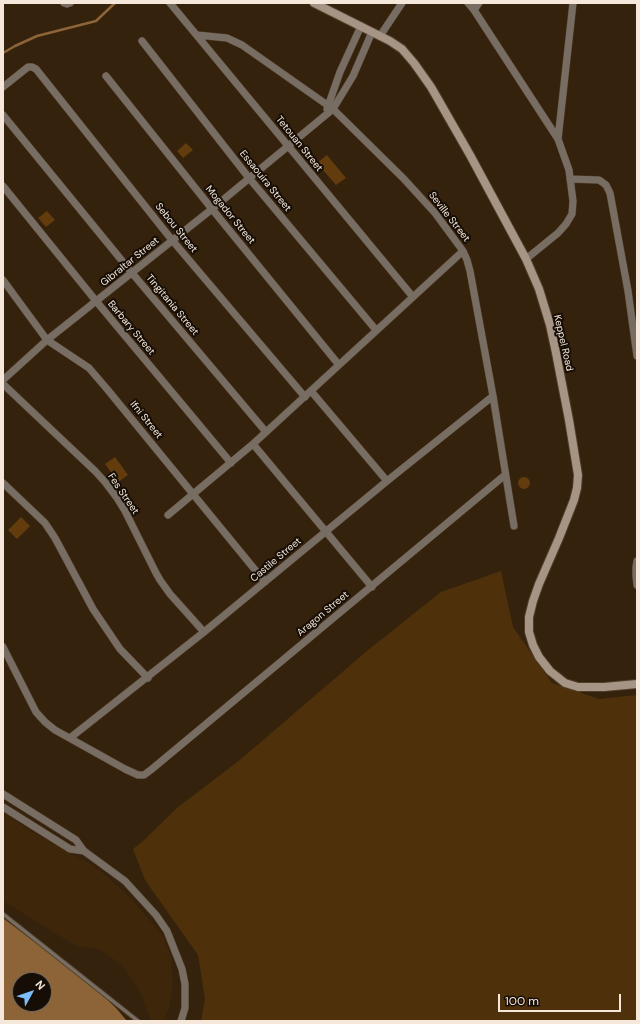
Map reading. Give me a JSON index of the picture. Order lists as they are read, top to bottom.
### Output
{
  "streets": {
    "street": [
      "Tetouan Street",
      "Essaouira Street",
      "Mogador Street",
      "Seville Street",
      "Sebou Street",
      "Gibraltar Street",
      "Tingitania Street",
      "Barbary Street",
      "Keppel Road",
      "Ifni Street",
      "Fes Street",
      "Castile Street",
      "Aragon Street"
    ]
  },
  "crossings": [
    ["Tetouan Street", "Seville Street"],
    ["Tetouan Street", "Gibraltar Street"],
    ["Essaouira Street", "Gibraltar Street"],
    ["Mogador Street", "Gibraltar Street"],
    ["Seville Street", "Gibraltar Street"],
    ["Seville Street", "Castile Street"],
    ["Seville Street", "Aragon Street"],
    ["Sebou Street", "Gibraltar Street"],
    ["Gibraltar Street", "Tingitania Street"],
    ["Gibraltar Street", "Barbary Street"],
    ["Gibraltar Street", "Ifni Street"],
    ["Ifni Street", "Castile Street"],
    ["Fes Street", "Castile Street"],
    ["Castile Street", "Aragon Street"]
  ],
  "scale_bar": "100 m",
  "north": "top right"
}
